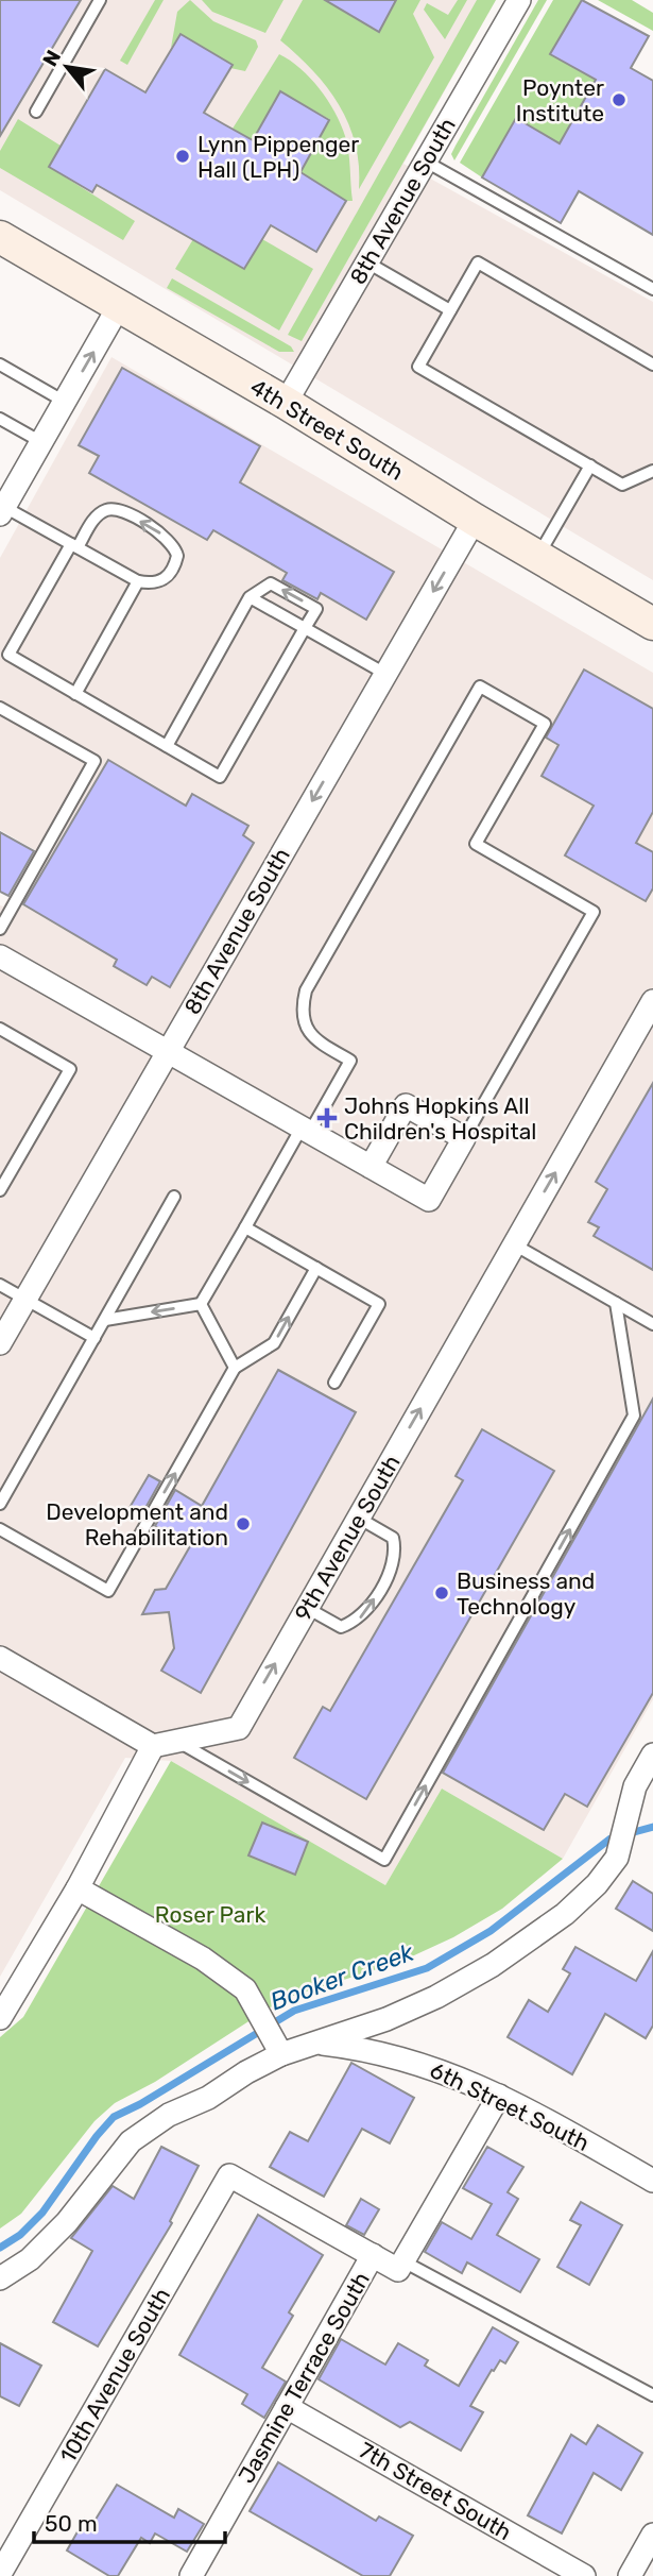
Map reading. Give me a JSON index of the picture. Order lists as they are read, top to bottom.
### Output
{
  "streets": {
    "main road": ["4th Street South"],
    "street": [
      "8th Avenue South",
      "9th Avenue South",
      "6th Street South",
      "10th Avenue South",
      "Jasmine Terrace South",
      "7th Street South"
    ]
  },
  "crossings": [
    ["8th Avenue South", "4th Street South"],
    ["10th Avenue South", "Jasmine Terrace South"],
    ["Jasmine Terrace South", "7th Street South"]
  ],
  "one_way": ["8th Avenue South", "9th Avenue South"],
  "water": ["Booker Creek"],
  "parks": ["Roser Park"],
  "places": {
    "other": [
      "Poynter Institute",
      "Lynn Pippenger Hall (LPH)",
      "Development and Rehabilitation",
      "Business and Technology"
    ],
    "health": ["Johns Hopkins All Children's Hospital"]
  },
  "scale_bar": "50 m",
  "north": "top left"
}
